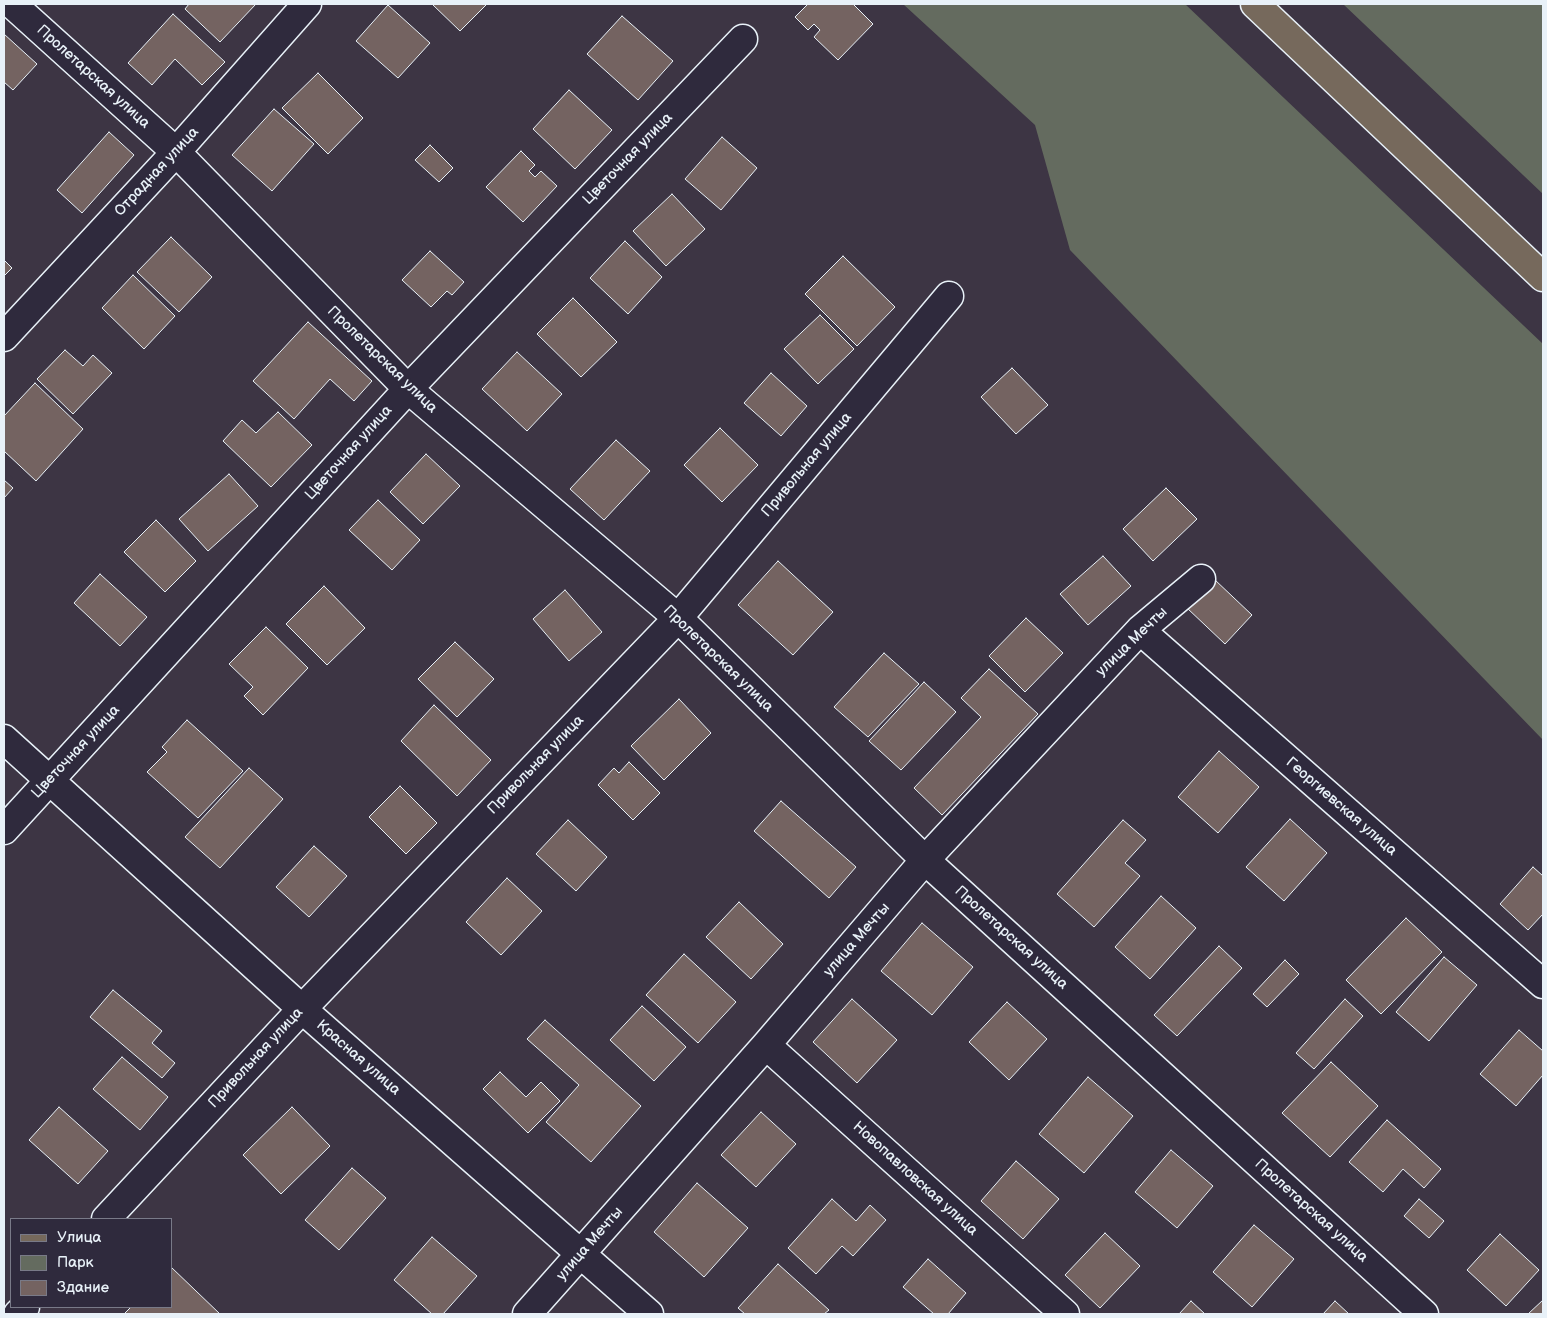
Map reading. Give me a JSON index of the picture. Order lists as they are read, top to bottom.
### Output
{
  "streets": {
    "street": [
      "Пролетарская улица",
      "Цветочная улица",
      "Отрадная улица",
      "Привольная улица",
      "улица Мечты",
      "Георгиевская улица",
      "Красная улица",
      "Новопавловская улица"
    ]
  },
  "crossings": [
    ["Пролетарская улица", "Цветочная улица"],
    ["Пролетарская улица", "Отрадная улица"],
    ["Пролетарская улица", "Привольная улица"],
    ["Пролетарская улица", "улица Мечты"],
    ["Цветочная улица", "Красная улица"],
    ["Привольная улица", "Красная улица"],
    ["улица Мечты", "Георгиевская улица"],
    ["улица Мечты", "Красная улица"],
    ["улица Мечты", "Новопавловская улица"]
  ],
  "legend": ["Улица", "Парк", "Здание"]
}
